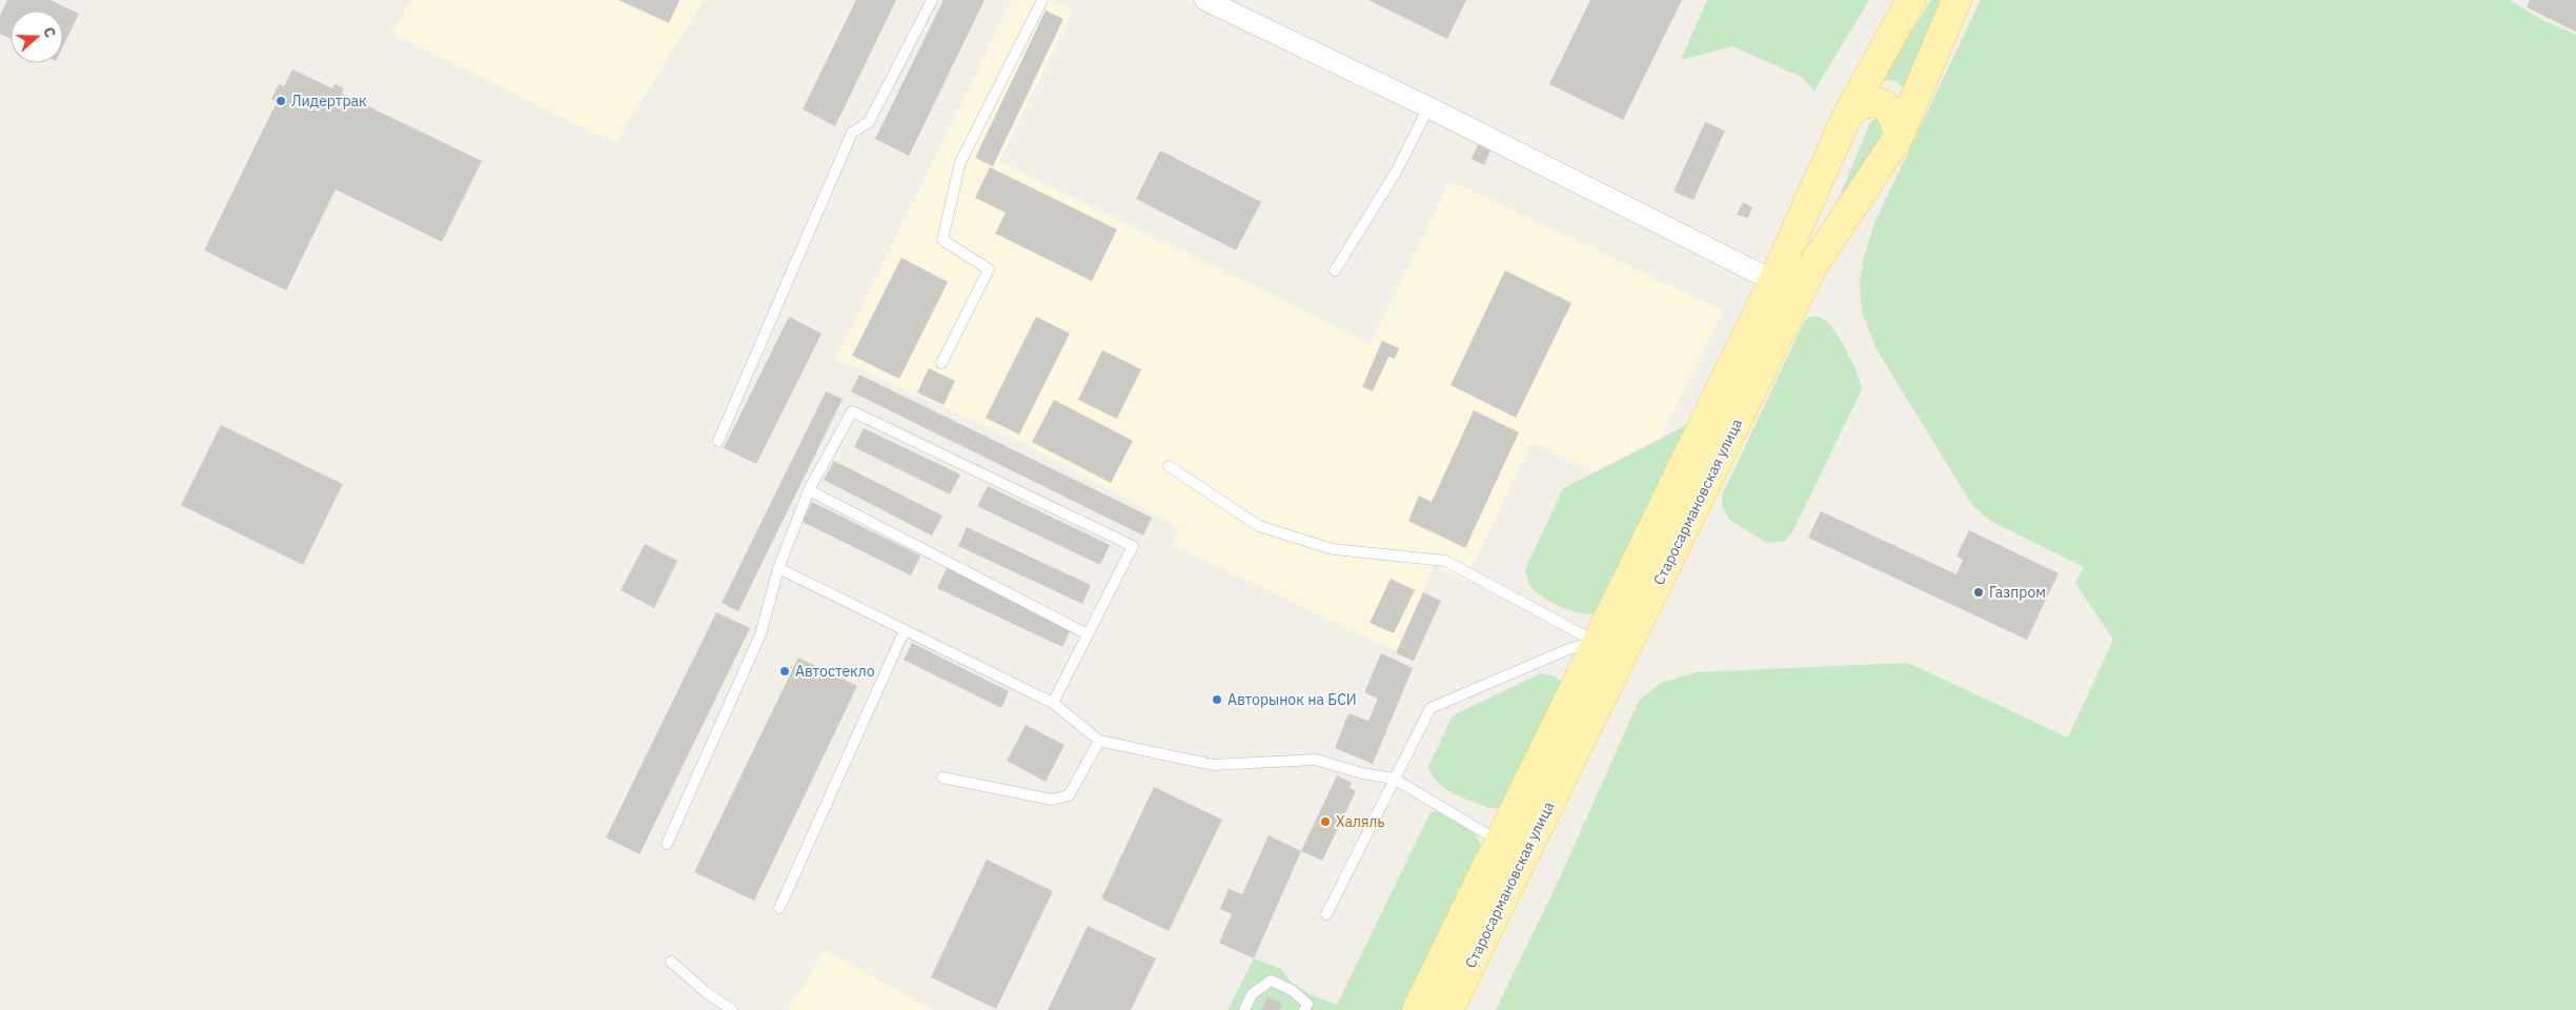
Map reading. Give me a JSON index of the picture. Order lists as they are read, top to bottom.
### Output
{
  "streets": {
    "main road": ["Старосармановская улица"]
  },
  "places": [
    "Лидертрак",
    "Газпром",
    "Автостекло",
    "Авторынок на БСИ",
    "Халяль"
  ],
  "north": "right"
}
